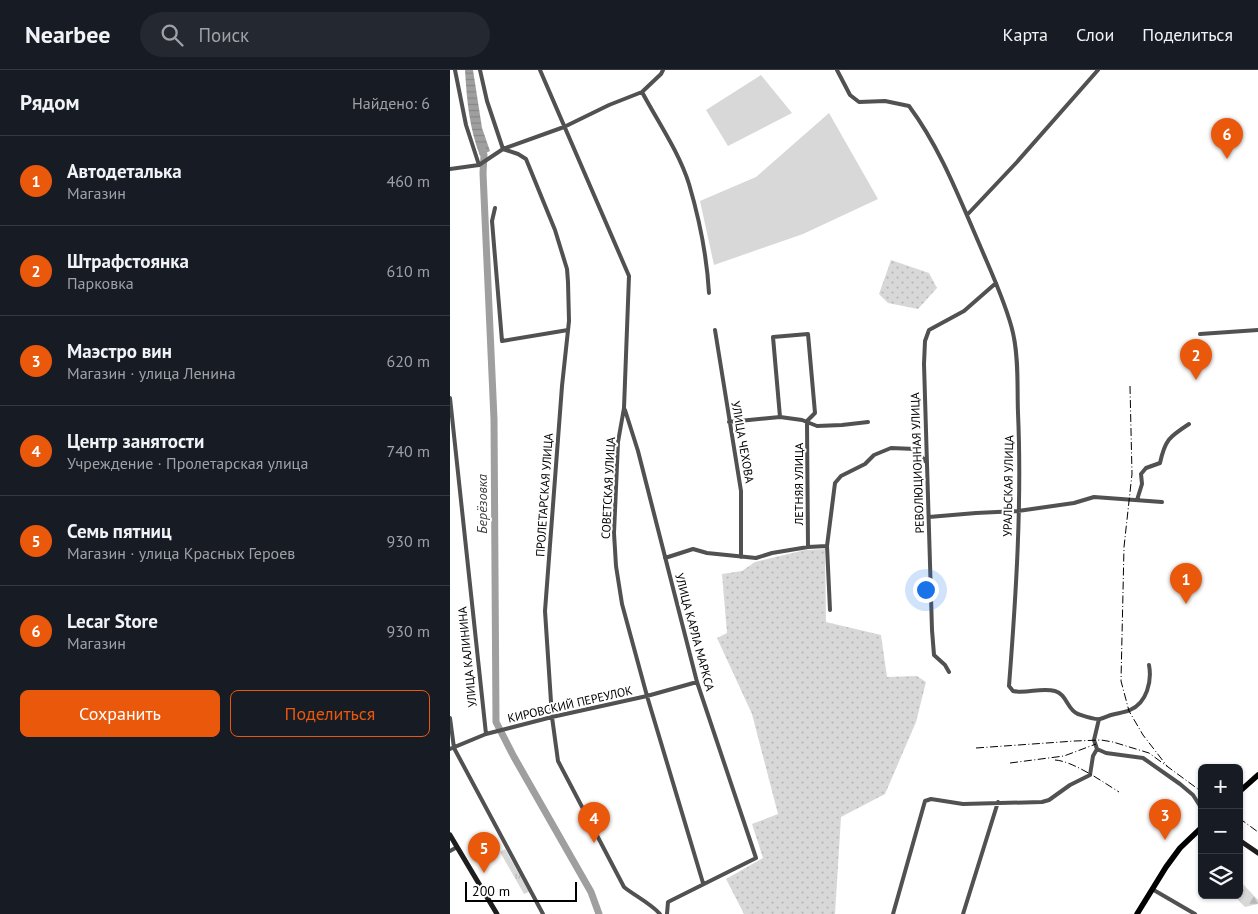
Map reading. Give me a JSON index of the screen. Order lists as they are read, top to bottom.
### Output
{
  "streets": {
    "street": [
      "УЛИЦА ЧЕХОВА",
      "РЕВОЛЮЦИОННАЯ УЛИЦА",
      "ЛЕТНЯЯ УЛИЦА",
      "УРАЛЬСКАЯ УЛИЦА",
      "СОВЕТСКАЯ УЛИЦА",
      "ПРОЛЕТАРСКАЯ УЛИЦА",
      "УЛИЦА КАРЛА МАРКСА",
      "УЛИЦА КАЛИНИНА",
      "КИРОВСКИЙ ПЕРЕУЛОК"
    ]
  },
  "crossings": [
    ["РЕВОЛЮЦИОННАЯ УЛИЦА", "УРАЛЬСКАЯ УЛИЦА"],
    ["СОВЕТСКАЯ УЛИЦА", "УЛИЦА КАРЛА МАРКСА"],
    ["СОВЕТСКАЯ УЛИЦА", "КИРОВСКИЙ ПЕРЕУЛОК"],
    ["ПРОЛЕТАРСКАЯ УЛИЦА", "КИРОВСКИЙ ПЕРЕУЛОК"],
    ["УЛИЦА КАРЛА МАРКСА", "КИРОВСКИЙ ПЕРЕУЛОК"],
    ["УЛИЦА КАЛИНИНА", "КИРОВСКИЙ ПЕРЕУЛОК"]
  ],
  "water": ["Берёзовка"],
  "scale_bar": "200 m",
  "page": {
    "header": "Nearbee",
    "search": "Поиск",
    "nav": ["Карта", "Слои", "Поделиться"],
    "heading": ["Рядом", "Найдено: 6"],
    "pins": [
      "6",
      "2",
      "1",
      "3",
      "4",
      "5"
    ],
    "list": [
      {
        "mark": "1",
        "name": "Автодеталька",
        "note": "Магазин",
        "value": "460 m"
      },
      {
        "mark": "2",
        "name": "Штрафстоянка",
        "note": "Парковка",
        "value": "610 m"
      },
      {
        "mark": "3",
        "name": "Маэстро вин",
        "note": "Магазин · улица Ленина",
        "value": "620 m"
      },
      {
        "mark": "4",
        "name": "Центр занятости",
        "note": "Учреждение · Пролетарская улица",
        "value": "740 m"
      },
      {
        "mark": "5",
        "name": "Семь пятниц",
        "note": "Магазин · улица Красных Героев",
        "value": "930 m"
      },
      {
        "mark": "6",
        "name": "Lecar Store",
        "note": "Магазин",
        "value": "930 m"
      }
    ],
    "buttons": ["Сохранить", "Поделиться"],
    "map_buttons": ["+", "−"],
    "scale": "200 m"
  }
}
